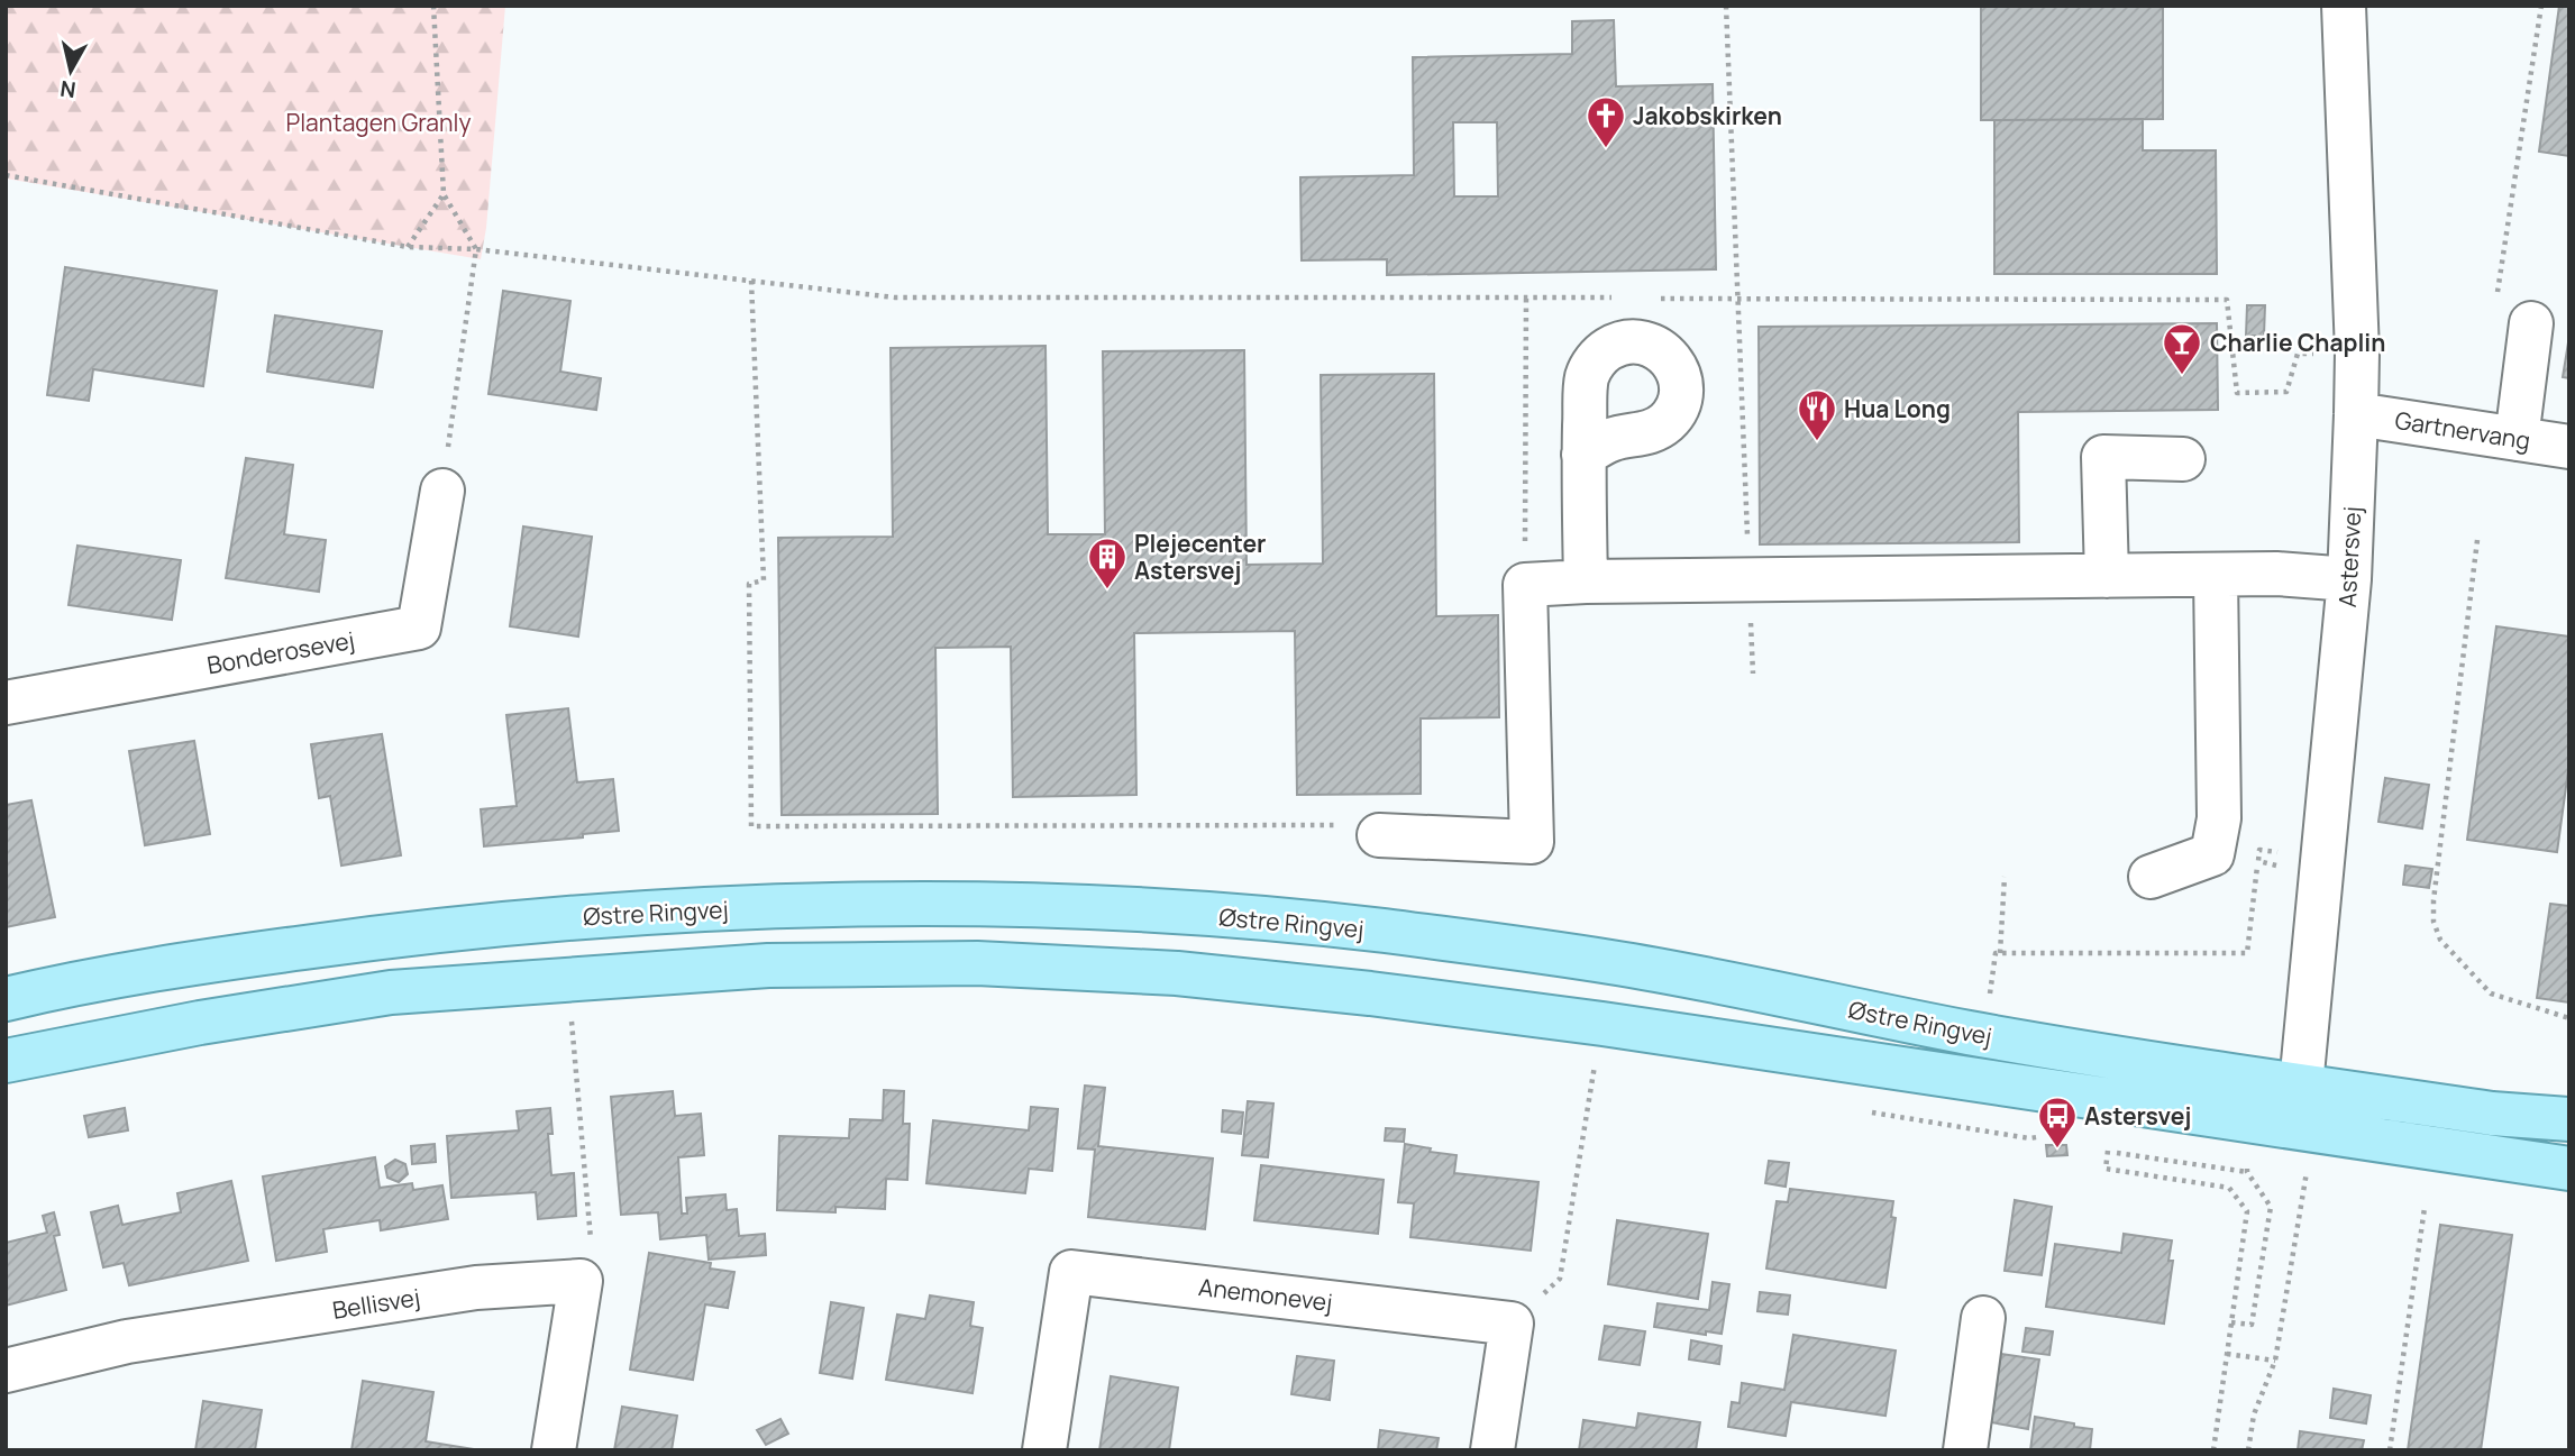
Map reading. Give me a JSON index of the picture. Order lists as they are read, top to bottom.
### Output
{
  "streets": {
    "main road": ["Østre Ringvej"],
    "street": [
      "Gartnervang",
      "Astersvej",
      "Bonderosevej",
      "Anemonevej",
      "Bellisvej"
    ]
  },
  "crossings": [
    ["Gartnervang", "Astersvej"],
    ["Astersvej", "Østre Ringvej"]
  ],
  "parks": ["Plantagen Granly"],
  "places": {
    "church": ["Jakobskirken"],
    "bar": ["Charlie Chaplin"],
    "restaurant": ["Hua Long"],
    "building": ["Plejecenter Astersvej"],
    "bus stop": ["Astersvej"]
  },
  "north": "bottom"
}
